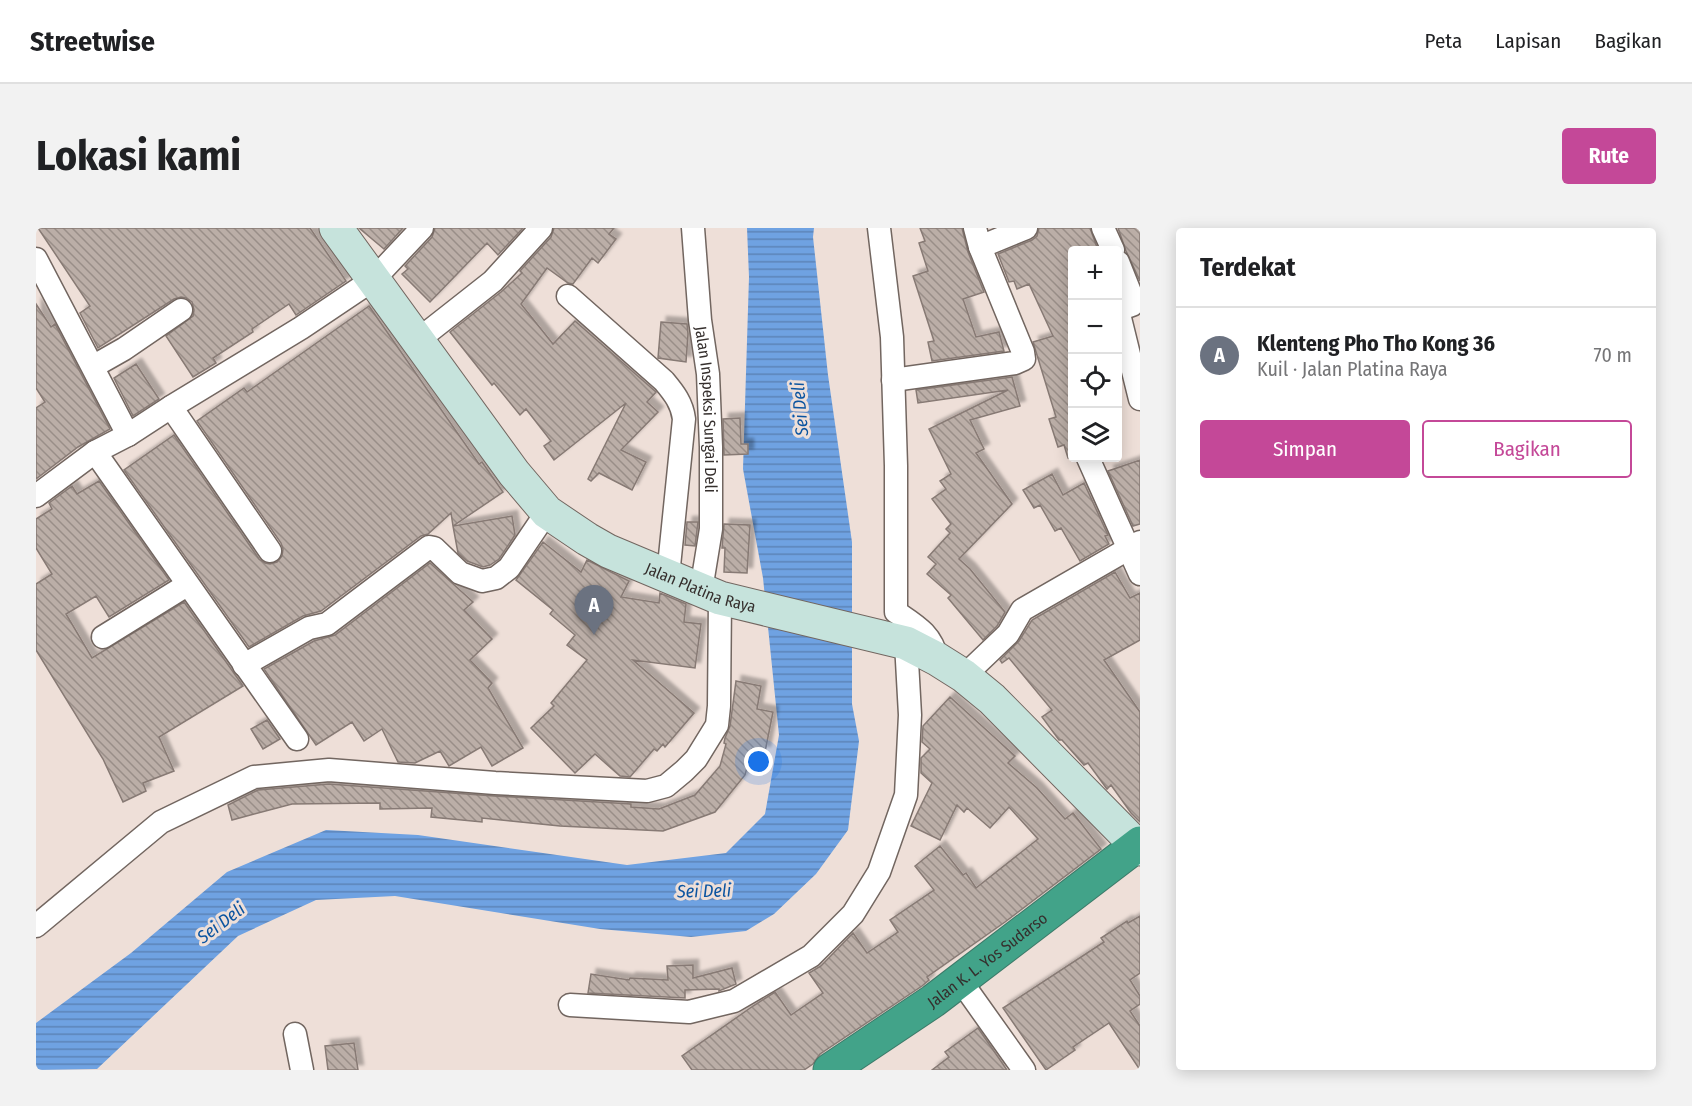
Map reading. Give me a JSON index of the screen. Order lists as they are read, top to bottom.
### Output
{
  "streets": {
    "highway": ["Jalan K. L. Yos Sudarso"],
    "main road": ["Jalan Platina Raya"],
    "street": ["Jalan Inspeksi Sungai Deli"]
  },
  "crossings": [
    ["Jalan Inspeksi Sungai Deli", "Jalan Platina Raya"],
    ["Jalan Platina Raya", "Jalan K. L. Yos Sudarso"]
  ],
  "water": ["Sei Deli"],
  "page": {
    "header": "Streetwise",
    "nav": ["Peta", "Lapisan", "Bagikan"],
    "buttons": [
      "Rute",
      ["Simpan", "Bagikan"]
    ],
    "title": "Lokasi kami",
    "heading": "Terdekat",
    "map_buttons": ["+", "−"],
    "list": [
      {
        "mark": "A",
        "name": "Klenteng Pho Tho Kong 36",
        "note": "Kuil · Jalan Platina Raya",
        "value": "70 m"
      }
    ],
    "pins": "A"
  }
}
